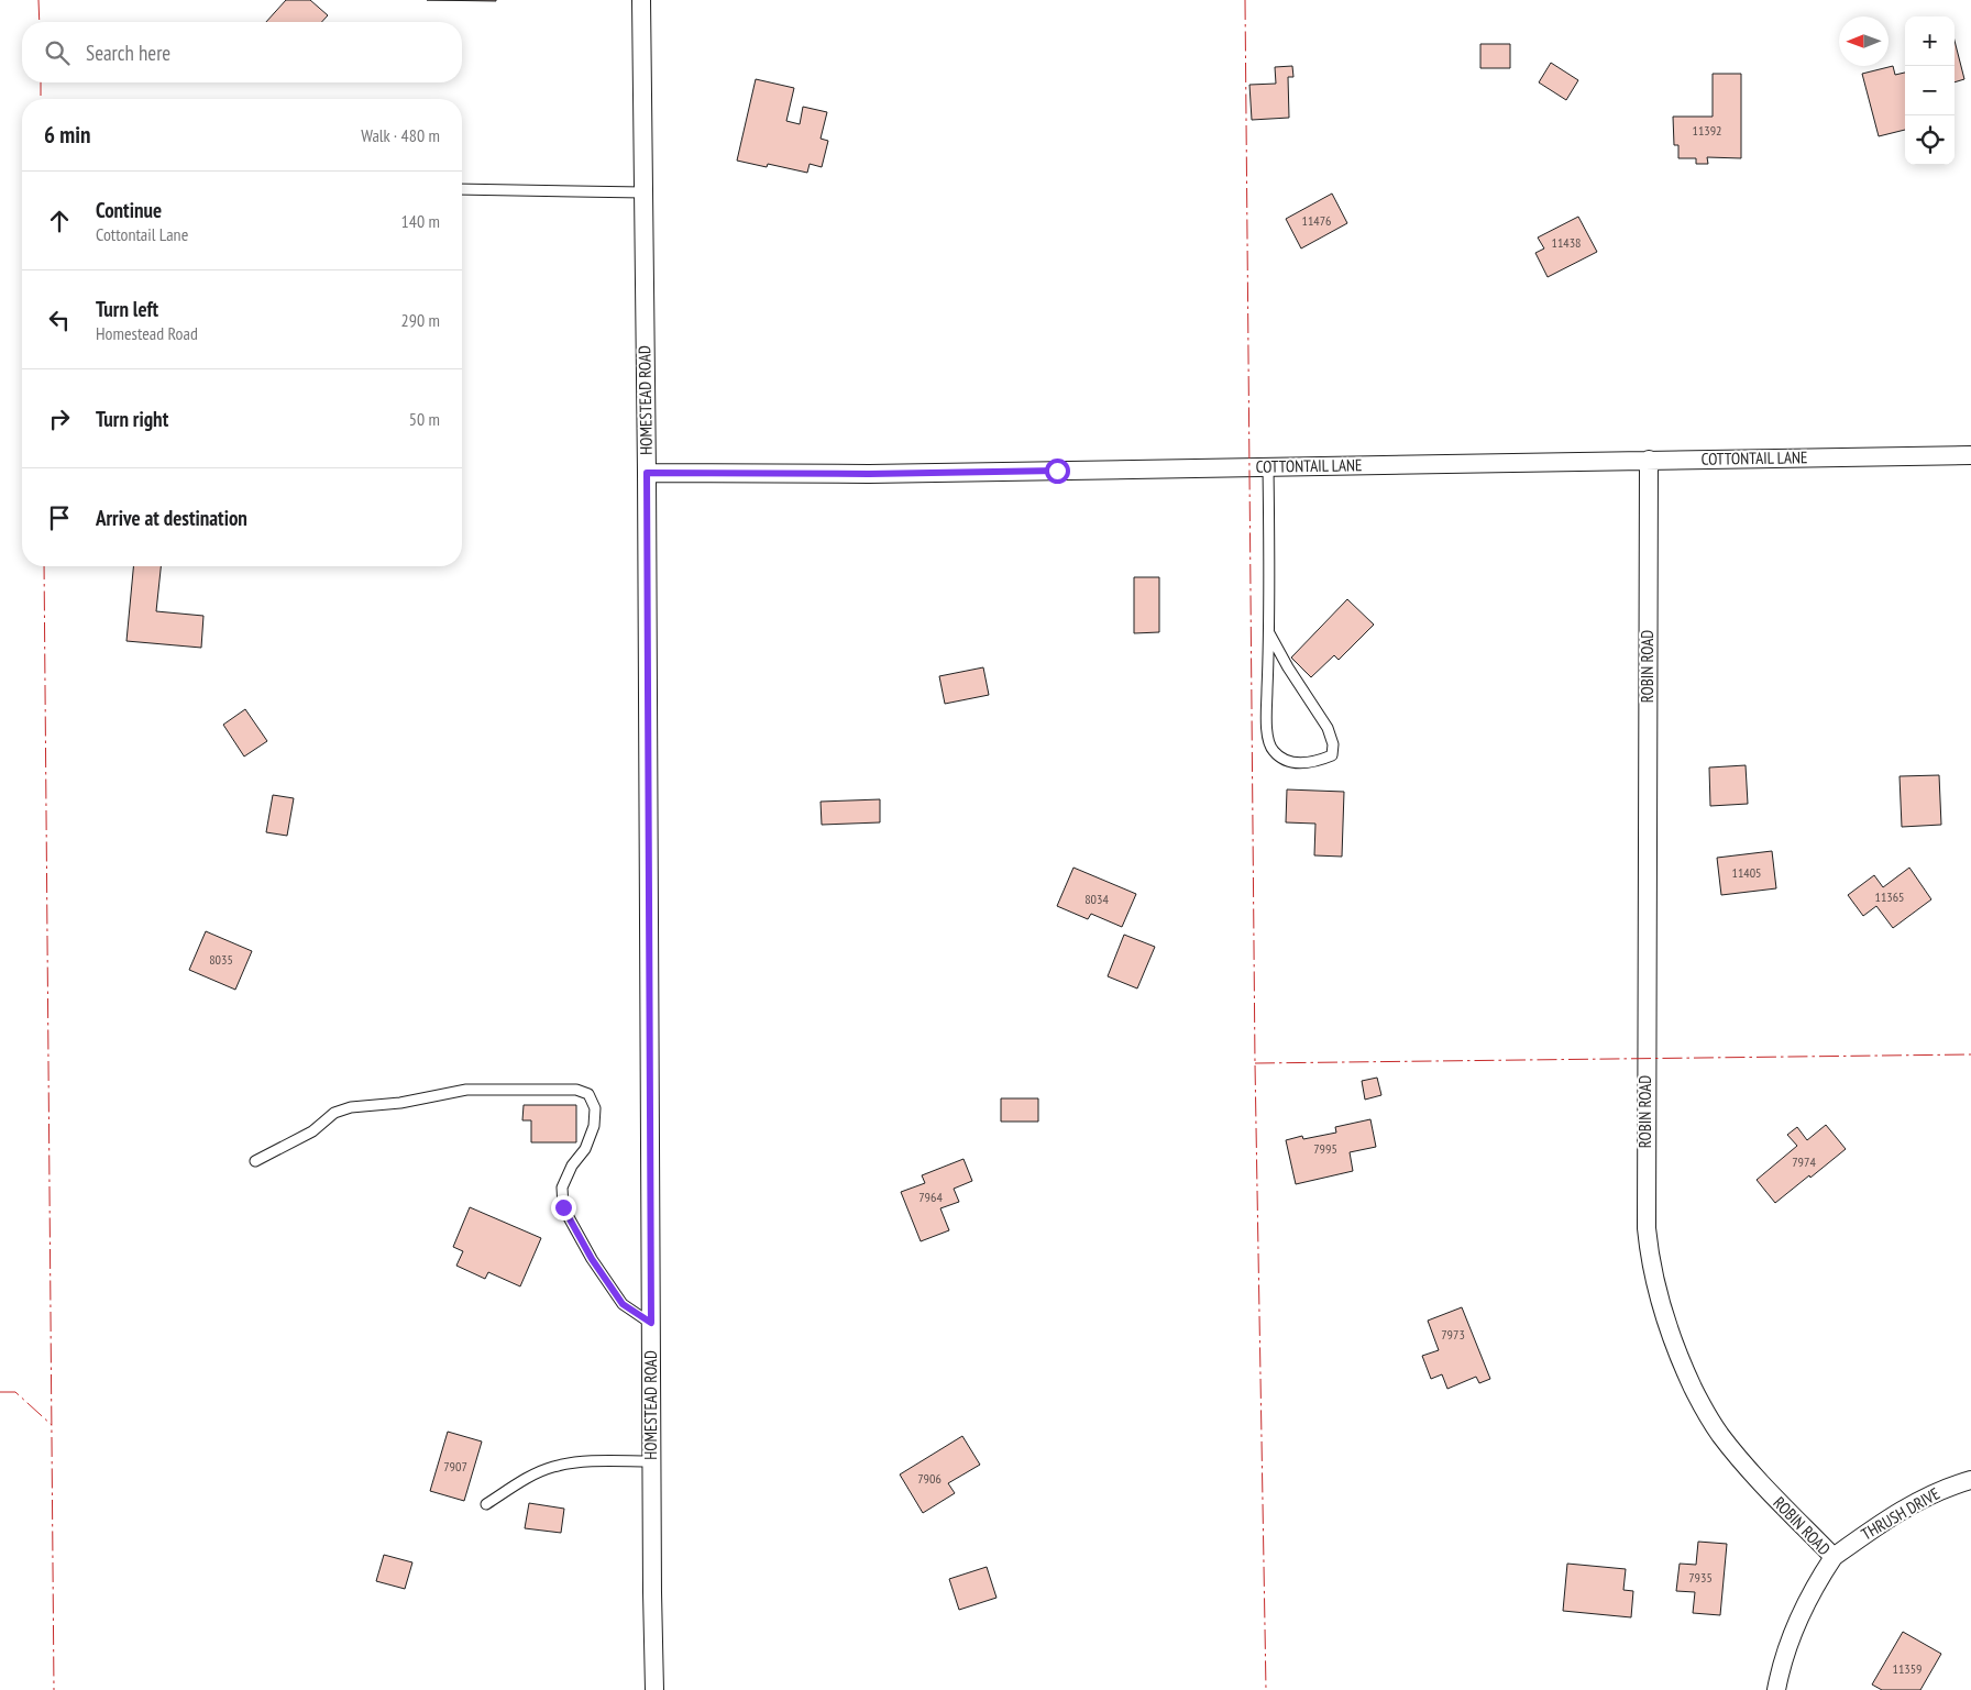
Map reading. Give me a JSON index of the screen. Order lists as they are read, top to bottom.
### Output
{
  "streets": {
    "street": [
      "HOMESTEAD ROAD",
      "COTTONTAIL LANE",
      "ROBIN ROAD",
      "THRUSH DRIVE"
    ]
  },
  "crossings": [
    ["HOMESTEAD ROAD", "COTTONTAIL LANE"],
    ["COTTONTAIL LANE", "ROBIN ROAD"],
    ["ROBIN ROAD", "THRUSH DRIVE"]
  ],
  "house_numbers": [
    "11392",
    "11476",
    "11438",
    "11405",
    "11365",
    "8034",
    "8035",
    "7995",
    "7974",
    "7964",
    "7973",
    "7907",
    "7906",
    "7935",
    "11359"
  ],
  "north": "left",
  "page": {
    "map_buttons": ["+", "−"],
    "search": "Search here",
    "heading": ["6 min", "Walk · 480 m"],
    "list": [
      ["Continue", "Cottontail Lane", "140 m"],
      ["Turn left", "Homestead Road", "290 m"],
      ["Turn right", "50 m"],
      "Arrive at destination"
    ]
  }
}
